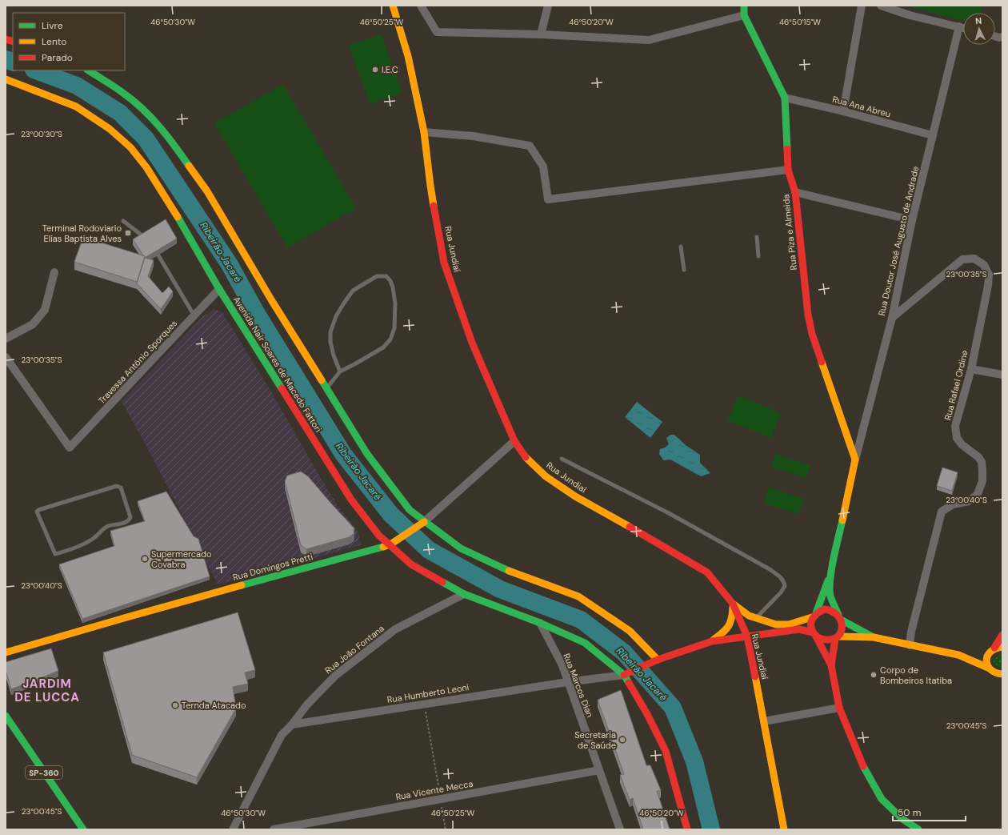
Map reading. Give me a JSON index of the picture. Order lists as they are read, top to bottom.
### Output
{
  "streets": {
    "main road": [
      "Rua Piza e Almeida",
      "Rua Jundiaí",
      "Avenida Nair Soares de Macedo Fattori",
      "Rua Domingos Pretti",
      "SP-360"
    ],
    "street": [
      "Rua Ana Abreu",
      "Rua Doutor José Augusto de Andrade",
      "Travessa Antônio Sporques",
      "Rua Rafael Ordine",
      "Rua João Fontana",
      "Rua Marcos Dian",
      "Rua Humberto Leoni",
      "Rua Vicente Mecca"
    ]
  },
  "crossings": [
    ["Rua Ana Abreu", "Rua Piza e Almeida"],
    ["Rua Ana Abreu", "Rua Doutor José Augusto de Andrade"],
    ["Rua Piza e Almeida", "Rua Doutor José Augusto de Andrade"],
    ["Rua Doutor José Augusto de Andrade", "Rua Rafael Ordine"],
    ["Rua Jundiaí", "Rua Domingos Pretti"],
    ["Travessa Antônio Sporques", "Avenida Nair Soares de Macedo Fattori"],
    ["Avenida Nair Soares de Macedo Fattori", "Rua Domingos Pretti"],
    ["Avenida Nair Soares de Macedo Fattori", "Rua João Fontana"],
    ["Avenida Nair Soares de Macedo Fattori", "Rua Marcos Dian"],
    ["Avenida Nair Soares de Macedo Fattori", "Rua Humberto Leoni"],
    ["Rua João Fontana", "Rua Humberto Leoni"],
    ["Rua Marcos Dian", "Rua Humberto Leoni"],
    ["Rua Marcos Dian", "Rua Vicente Mecca"]
  ],
  "districts": ["JARDIM DE LUCCA"],
  "water": ["Ribeirão Jacaré"],
  "places": {
    "other": [
      "I.E.C",
      "Supermercado Covabra",
      "Corpo de Bombeiros Itatiba",
      "Ternda Atacado",
      "Secretaria de Saúde"
    ],
    "transit": ["Terminal Rodoviario Elias Baptista Alves"]
  },
  "legend": ["Livre", "Lento", "Parado"],
  "scale_bar": "50 m",
  "north": "top",
  "coordinates": [
    "46°50'30\"W",
    "46°50'25\"W",
    "46°50'20\"W",
    "46°50'15\"W",
    "23°00'30\"S",
    "23°00'35\"S",
    "23°00'40\"S",
    "23°00'45\"S"
  ]
}
